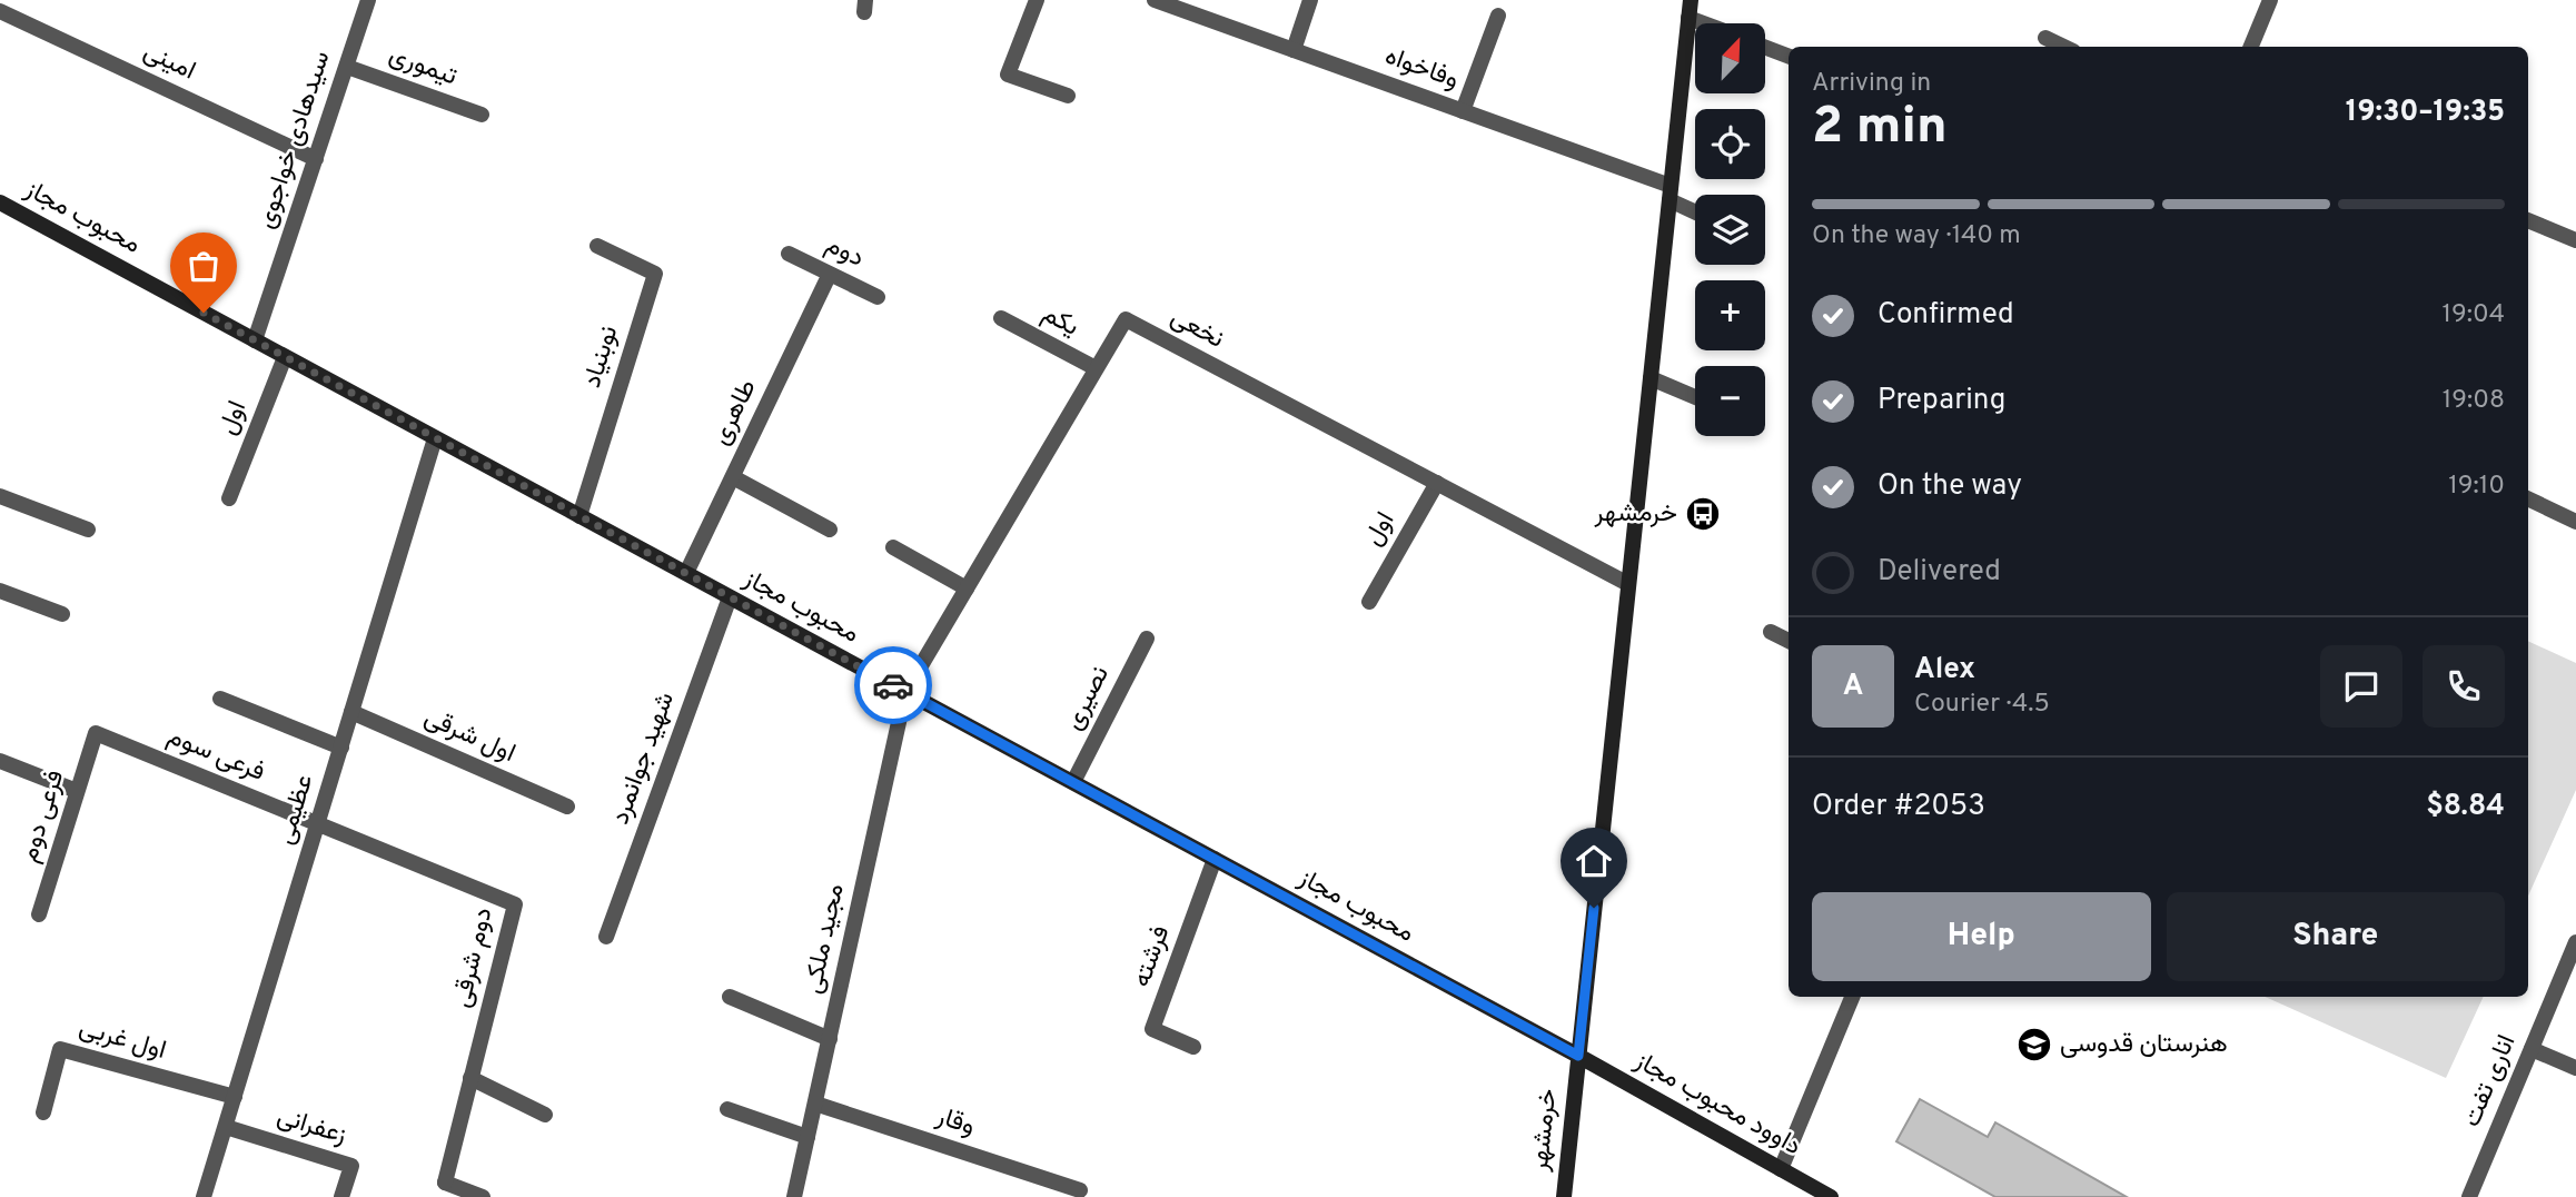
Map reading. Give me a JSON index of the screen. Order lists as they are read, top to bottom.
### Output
{
  "streets": {
    "main road": ["محبوب مجاز", "داوود محبوب مجاز", "خرمشهر"],
    "street": [
      "امینی",
      "تیموری",
      "وفاخواه",
      "سیدهادی خواجوی",
      "دوم",
      "یکم",
      "نخعی",
      "نوبنیاد",
      "طاهری",
      "اول",
      "نصیری",
      "اول شرقی",
      "فرعی سوم",
      "شهید جوانمرد",
      "عظیمی",
      "فرعی دوم",
      "مجید ملکی",
      "فرشته",
      "دوم شرقی",
      "اول غربی",
      "اناری تفت",
      "وقار",
      "زعفرانی"
    ]
  },
  "crossings": [
    ["امینی", "سیدهادی خواجوی"],
    ["تیموری", "سیدهادی خواجوی"],
    ["وفاخواه", "خرمشهر"],
    ["سیدهادی خواجوی", "محبوب مجاز"],
    ["محبوب مجاز", "نخعی"],
    ["محبوب مجاز", "نوبنیاد"],
    ["محبوب مجاز", "طاهری"],
    ["محبوب مجاز", "اول"],
    ["محبوب مجاز", "نصیری"],
    ["محبوب مجاز", "شهید جوانمرد"],
    ["محبوب مجاز", "عظیمی"],
    ["محبوب مجاز", "مجید ملکی"],
    ["محبوب مجاز", "فرشته"],
    ["محبوب مجاز", "داوود محبوب مجاز"],
    ["محبوب مجاز", "خرمشهر"],
    ["دوم", "طاهری"],
    ["یکم", "نخعی"],
    ["نخعی", "اول"],
    ["نخعی", "مجید ملکی"],
    ["نخعی", "خرمشهر"],
    ["اول شرقی", "عظیمی"],
    ["فرعی سوم", "عظیمی"],
    ["فرعی سوم", "فرعی دوم"],
    ["فرعی سوم", "دوم شرقی"],
    ["عظیمی", "دوم شرقی"],
    ["عظیمی", "اول غربی"],
    ["عظیمی", "زعفرانی"],
    ["مجید ملکی", "وقار"],
    ["داوود محبوب مجاز", "خرمشهر"]
  ],
  "places": {
    "bus stop": ["خرمشهر"],
    "school or university": ["هنرستان قدوسی"]
  },
  "north": "top right",
  "page": {
    "map_buttons": ["+", "−"],
    "heading": ["2 min", "Arriving in", "19:30–19:35"],
    "panel": [
      "Alex",
      "Courier · 4.5",
      "Order #2053",
      "$8.84"
    ],
    "bar": "On the way · 140 m",
    "list": [
      ["Confirmed", "19:04"],
      ["Preparing", "19:08"],
      ["On the way", "19:10"],
      "Delivered"
    ],
    "round": "A",
    "buttons": ["Help", "Share"]
  }
}
